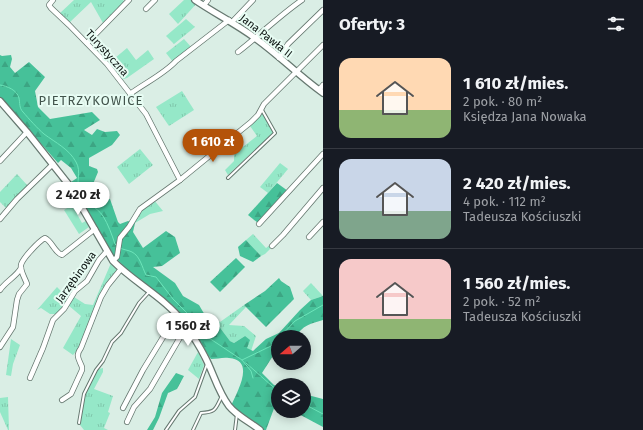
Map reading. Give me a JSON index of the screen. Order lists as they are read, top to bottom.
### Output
{
  "streets": {
    "street": ["Jana Pawła II", "Turystyczna", "Jarzębinowa"]
  },
  "districts": ["PIETRZYKOWICE"],
  "north": "left",
  "page": {
    "heading": "Oferty: 3",
    "list": [
      {
        "name": "1 610 zł/mies.",
        "note": "2 pok. · 80 m² · Księdza Jana Nowaka"
      },
      {
        "name": "2 420 zł/mies.",
        "note": "4 pok. · 112 m² · Tadeusza Kościuszki"
      },
      {
        "name": "1 560 zł/mies.",
        "note": "2 pok. · 52 m² · Tadeusza Kościuszki"
      }
    ],
    "price": ["1 610 zł", "2 420 zł", "1 560 zł"]
  }
}
